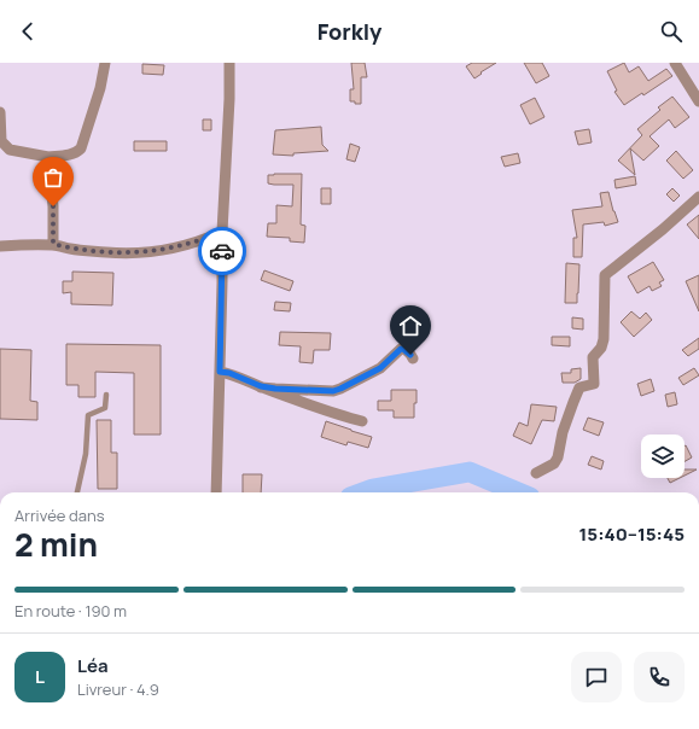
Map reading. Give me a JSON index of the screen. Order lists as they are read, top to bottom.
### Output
{
  "page": {
    "header": "Forkly",
    "heading": ["2 min", "Arrivée dans", "15:40–15:45"],
    "panel": ["Léa", "Livreur · 4.9"],
    "bar": "En route · 190 m",
    "round": "L"
  }
}
